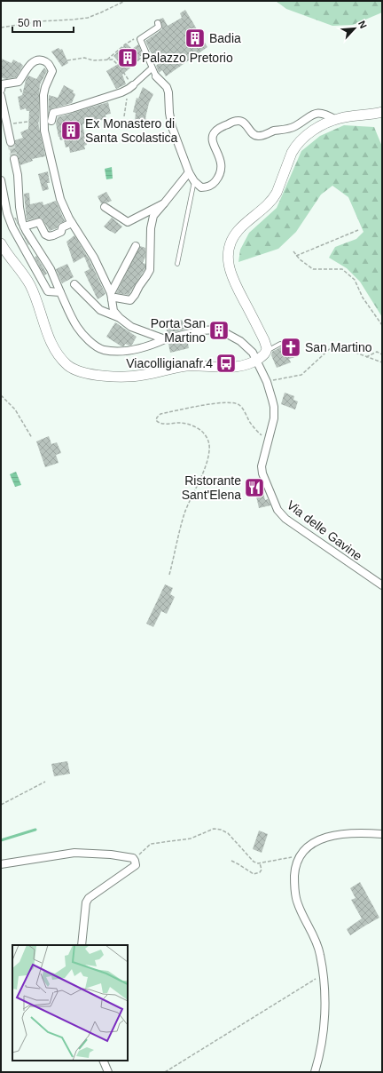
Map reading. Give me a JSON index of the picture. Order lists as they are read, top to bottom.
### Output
{
  "streets": {
    "street": ["Via delle Gavine"]
  },
  "places": {
    "building": [
      "Badia",
      "Palazzo Pretorio",
      "Ex Monastero di Santa Scolastica",
      "Porta San Martino"
    ],
    "church": ["San Martino"],
    "bus stop": ["Viacolligianafr.4"],
    "restaurant": ["Ristorante Sant'Elena"]
  },
  "scale_bar": "50 m",
  "north": "top right"
}
